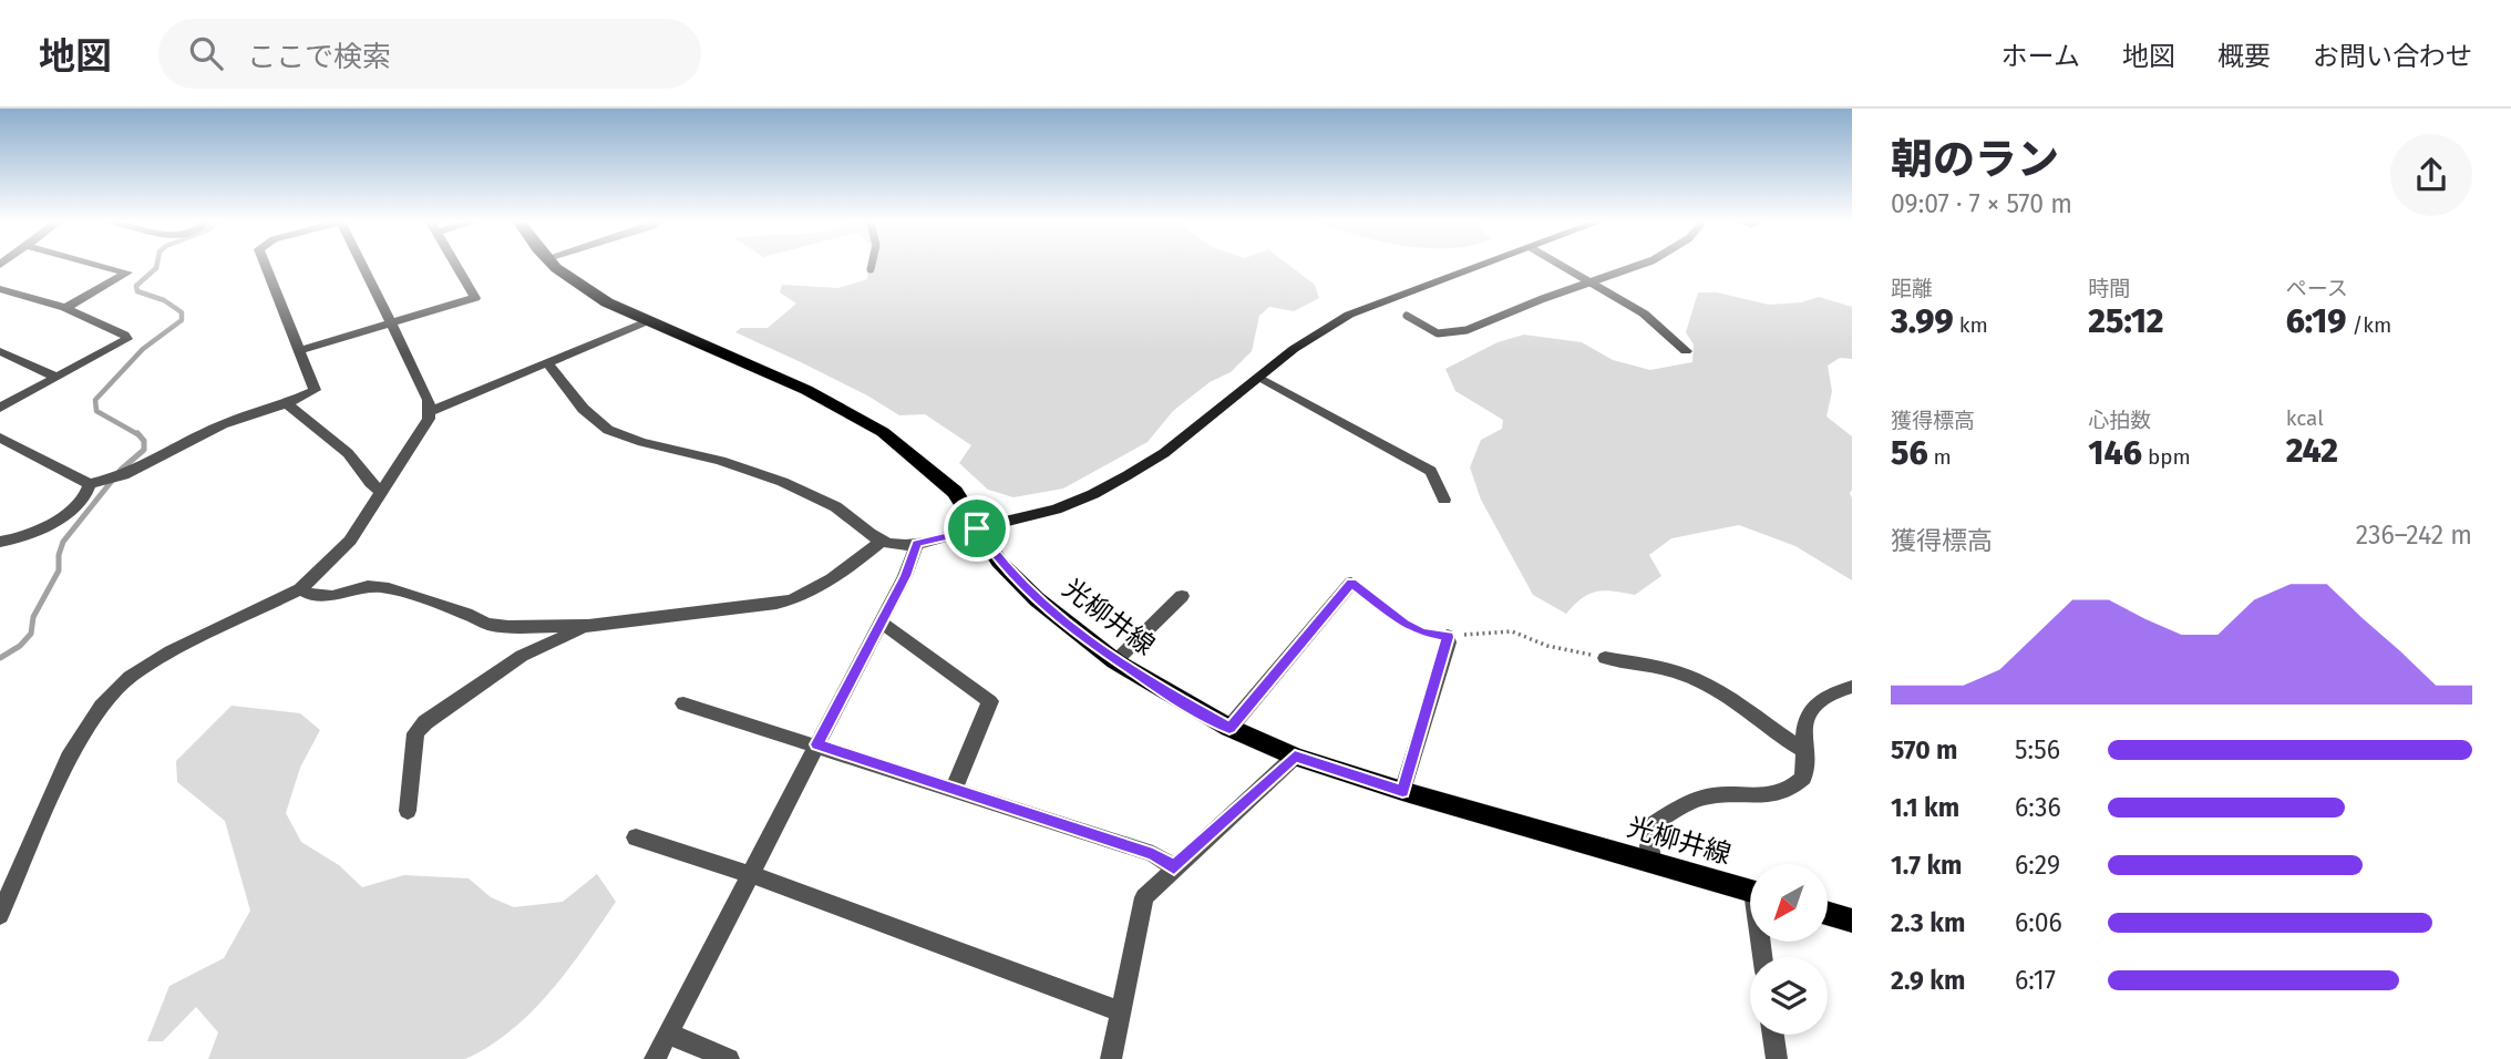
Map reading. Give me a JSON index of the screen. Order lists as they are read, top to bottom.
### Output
{
  "streets": {
    "main road": ["光柳井線"]
  },
  "north": "bottom left",
  "page": {
    "header": "地図",
    "search": "ここで検索",
    "nav": [
      "ホーム",
      "地図",
      "概要",
      "お問い合わせ"
    ],
    "heading": ["朝のラン", "09:07 · 7 × 570 m"],
    "stats": [
      ["距離", "3.99 km"],
      ["時間", "25:12"],
      ["ペース", "6:19 /km"],
      ["獲得標高", "56 m"],
      ["心拍数", "146 bpm"],
      ["kcal", "242"]
    ],
    "chart": ["獲得標高", "236–242 m"],
    "list": [
      {
        "name": "570 m",
        "note": "5:56"
      },
      {
        "name": "1.1 km",
        "note": "6:36"
      },
      {
        "name": "1.7 km",
        "note": "6:29"
      },
      {
        "name": "2.3 km",
        "note": "6:06"
      },
      {
        "name": "2.9 km",
        "note": "6:17"
      }
    ]
  }
}
